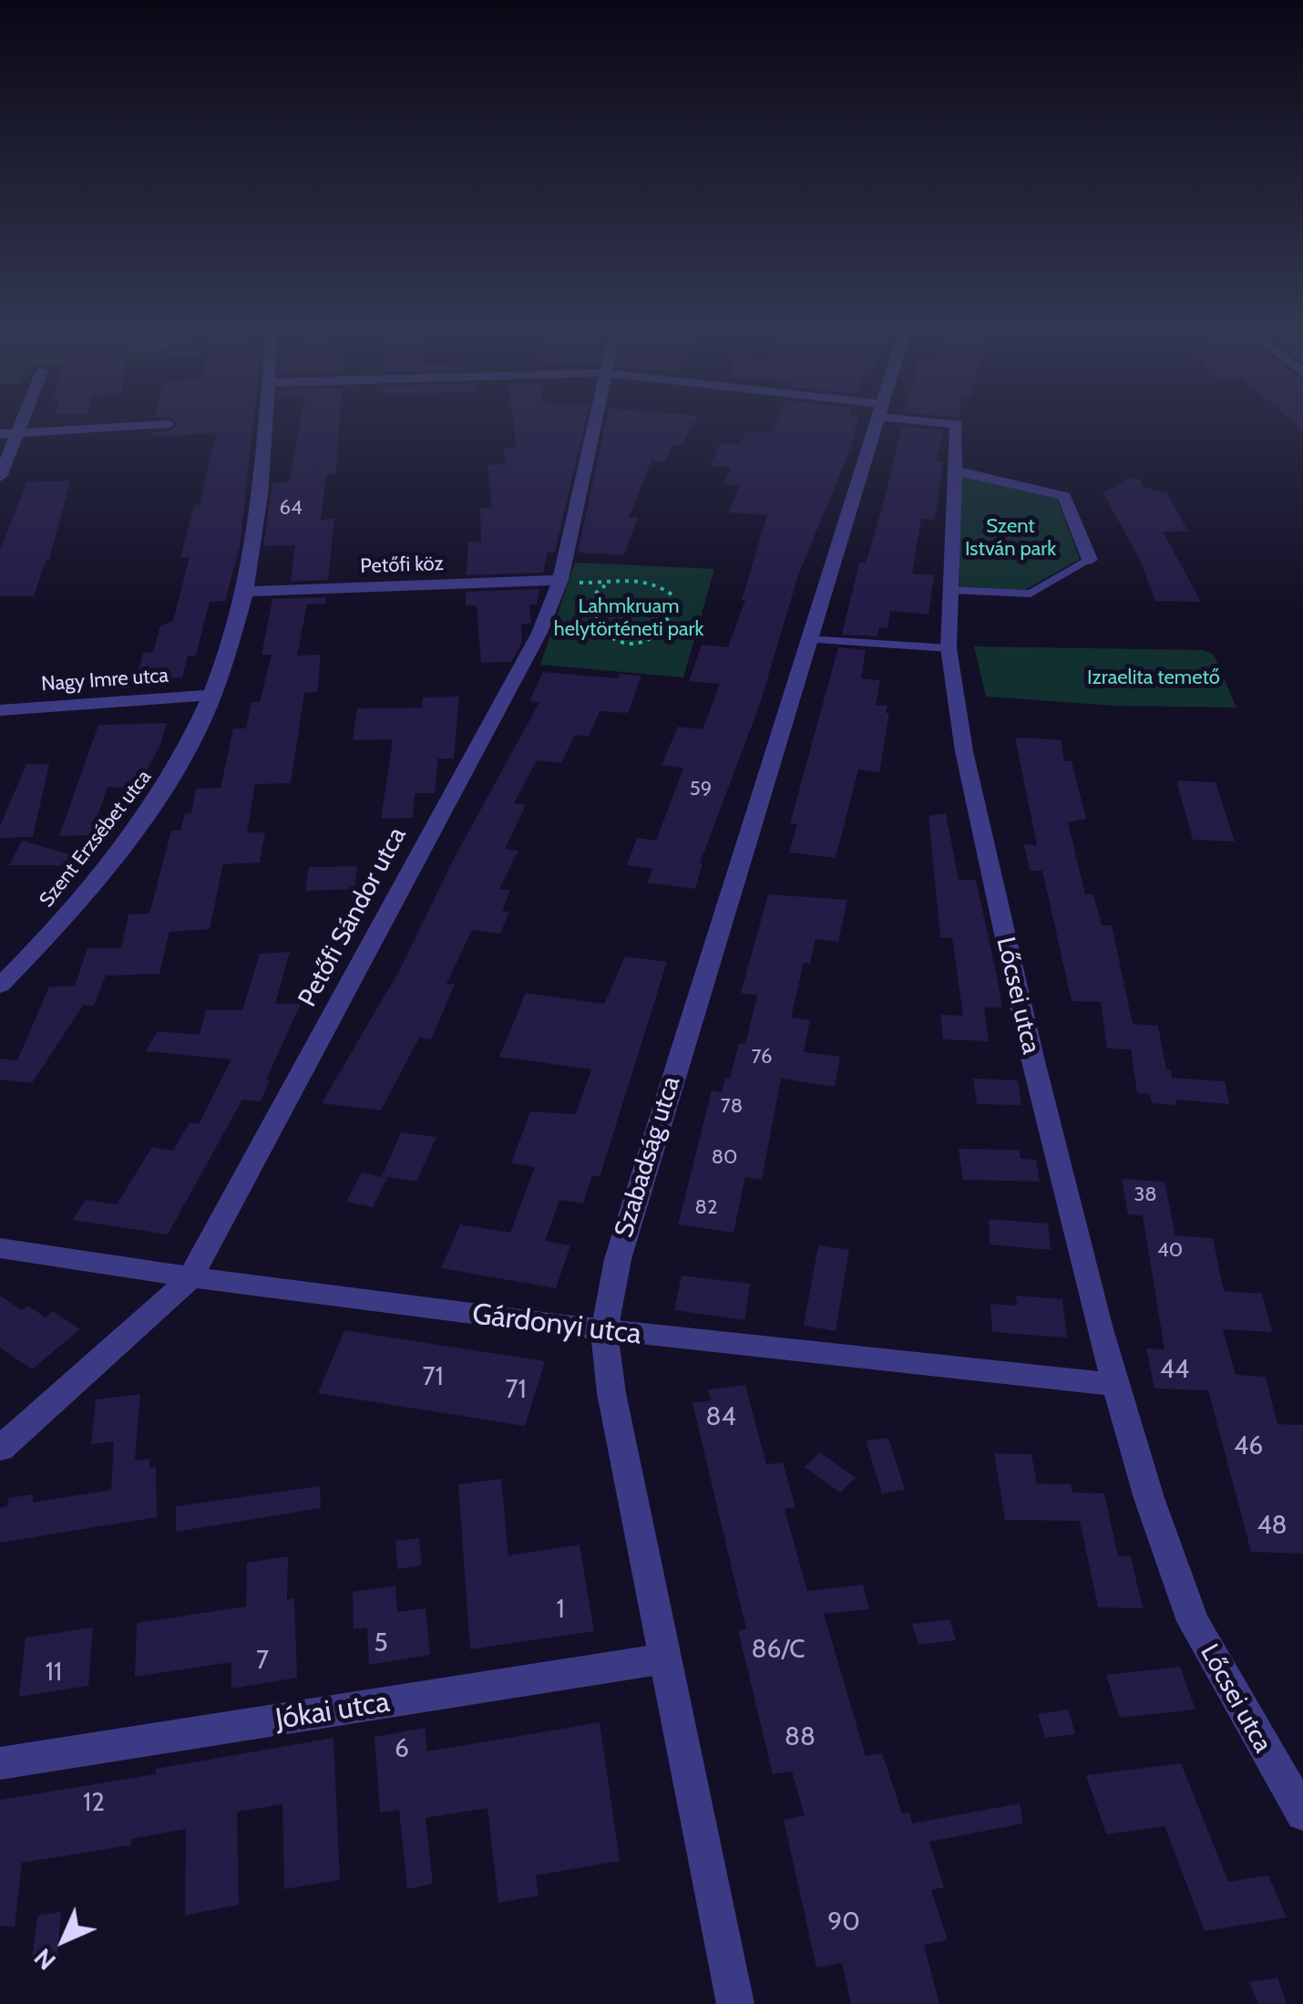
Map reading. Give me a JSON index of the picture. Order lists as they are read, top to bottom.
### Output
{
  "streets": {
    "street": [
      "Petőfi köz",
      "Nagy Imre utca",
      "Szent Erzsébet utca",
      "Petőfi Sándor utca",
      "Lőcsei utca",
      "Szabadság utca",
      "Gárdonyi utca",
      "Jókai utca"
    ]
  },
  "crossings": [
    ["Petőfi köz", "Szent Erzsébet utca"],
    ["Petőfi köz", "Petőfi Sándor utca"],
    ["Nagy Imre utca", "Szent Erzsébet utca"],
    ["Petőfi Sándor utca", "Gárdonyi utca"],
    ["Lőcsei utca", "Gárdonyi utca"],
    ["Szabadság utca", "Gárdonyi utca"],
    ["Szabadság utca", "Jókai utca"]
  ],
  "parks": ["Szent István park", "Lahmkruam helytörténeti park", "Izraelita temető"],
  "house_numbers": [
    "64",
    "59",
    "76",
    "78",
    "80",
    "38",
    "82",
    "40",
    "44",
    "71",
    "71",
    "84",
    "46",
    "48",
    "1",
    "5",
    "86/C",
    "7",
    "11",
    "88",
    "6",
    "12",
    "90"
  ],
  "north": "bottom left"
}
